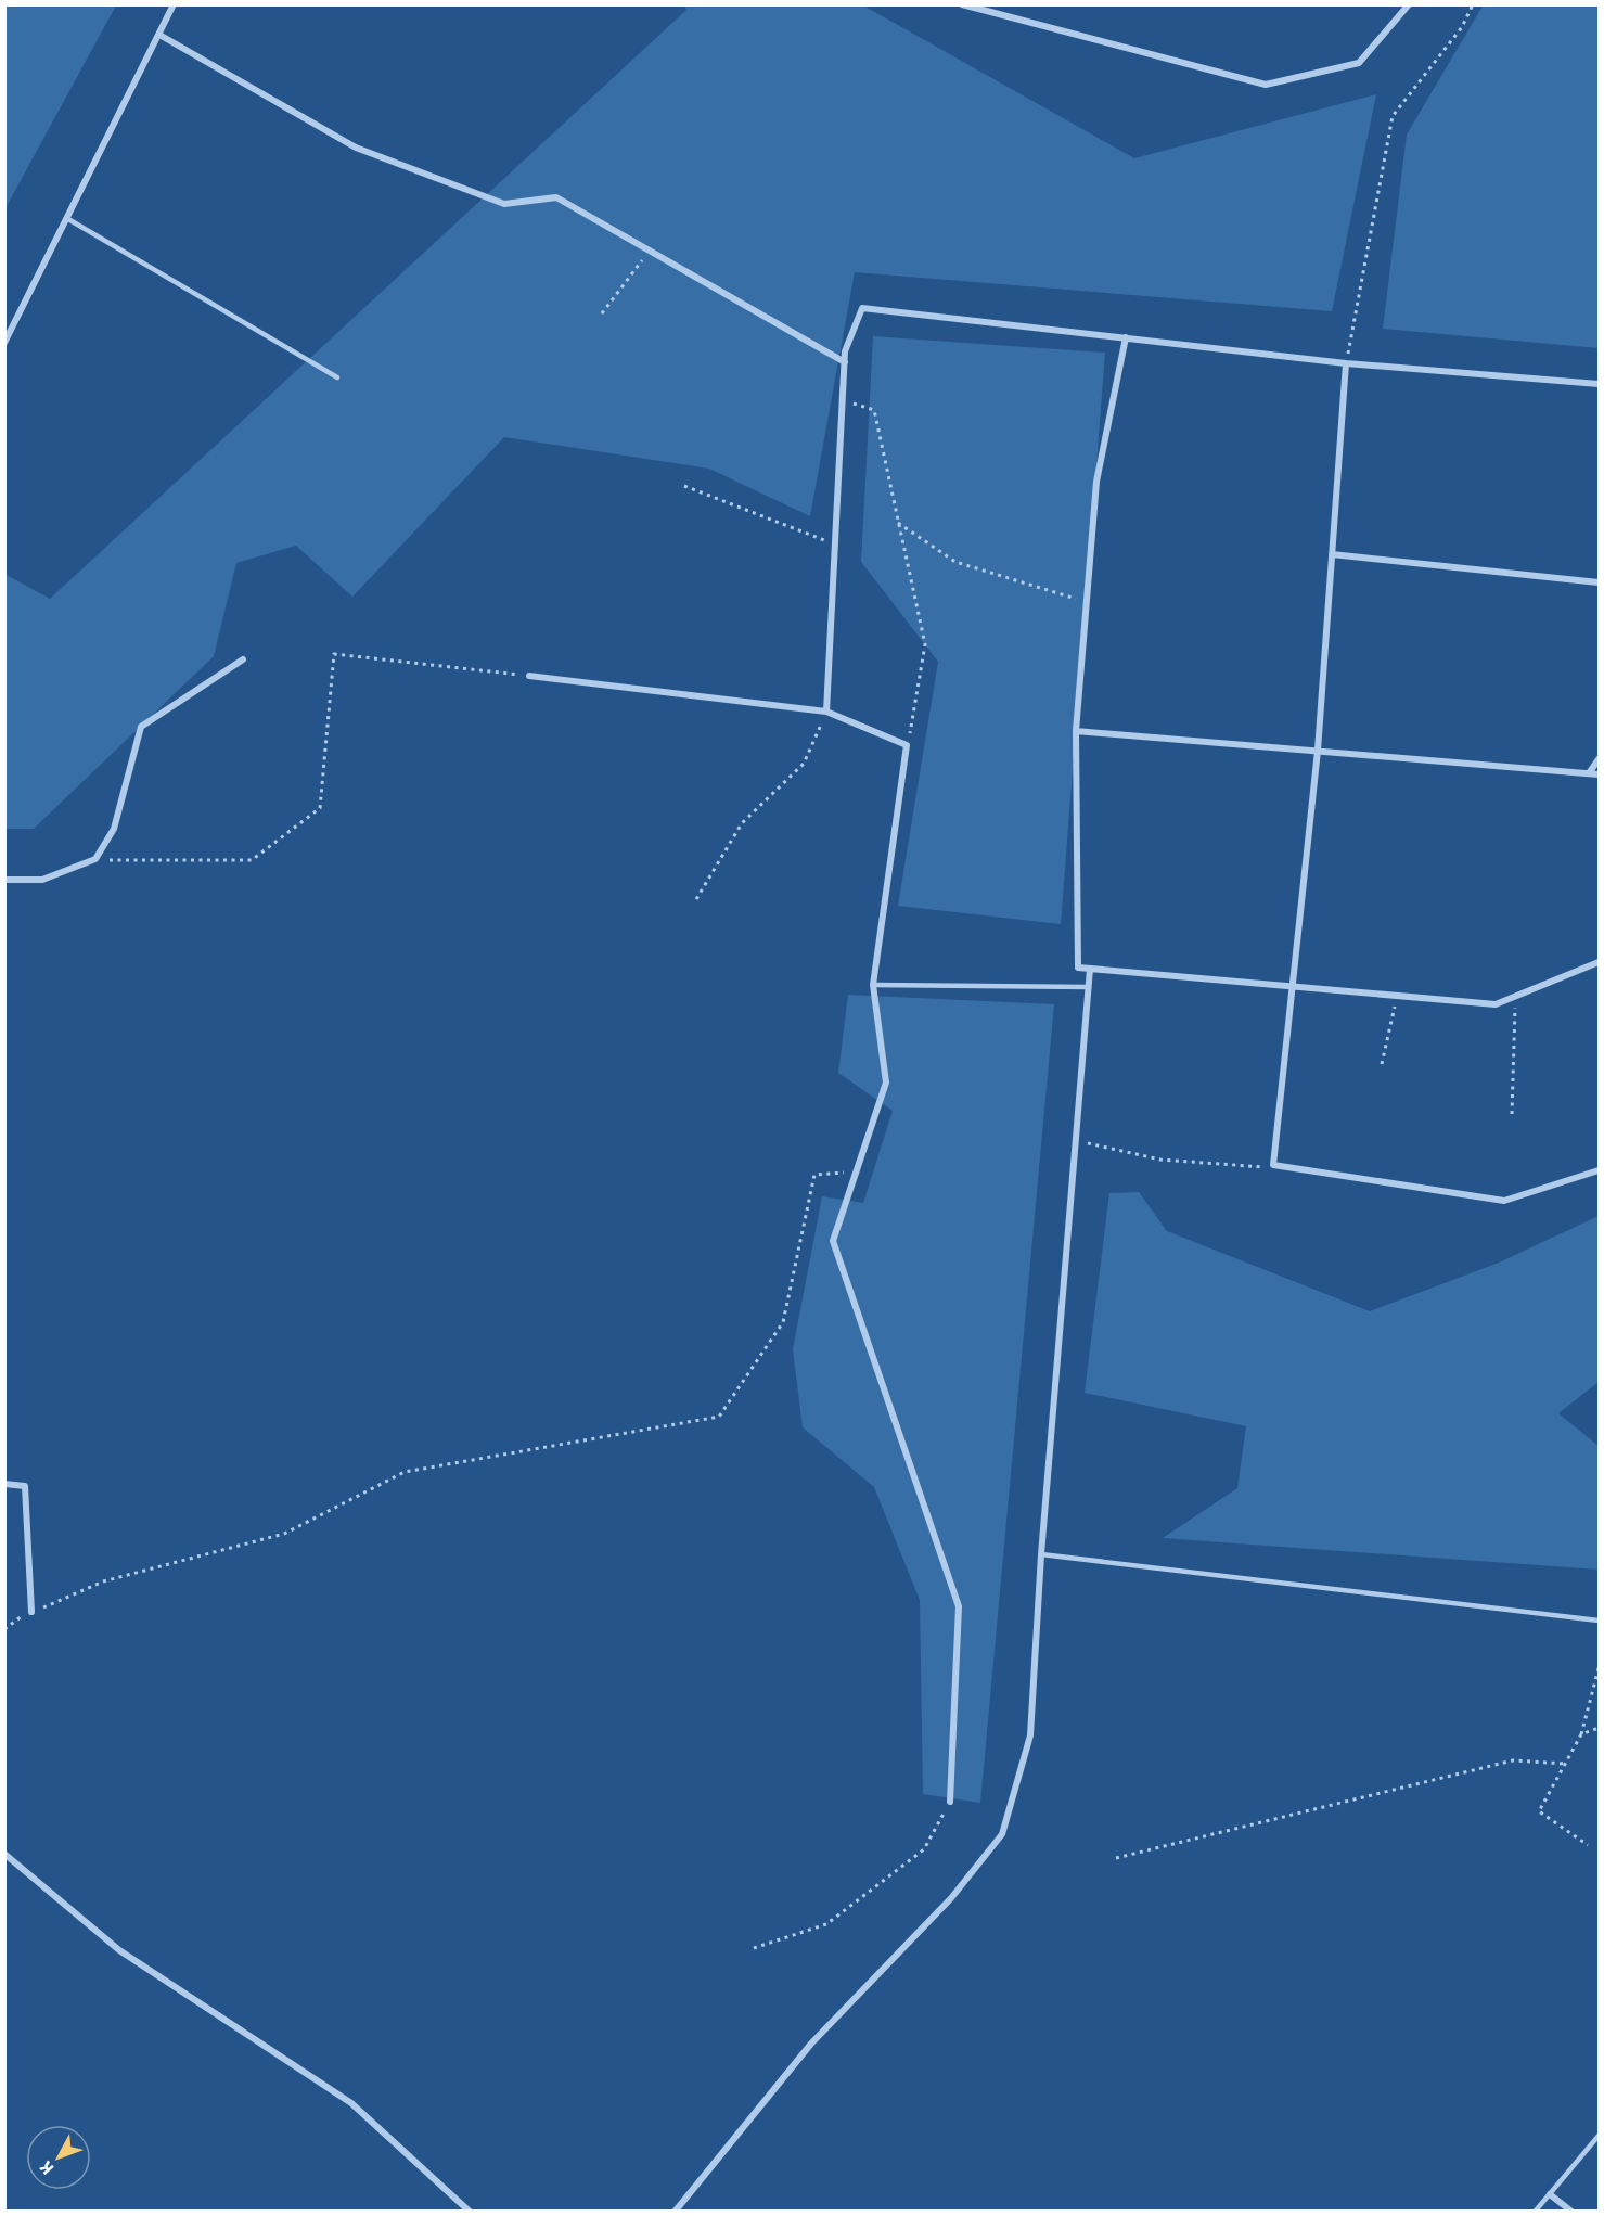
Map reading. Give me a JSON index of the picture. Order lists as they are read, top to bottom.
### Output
{
  "north": "bottom left"
}
